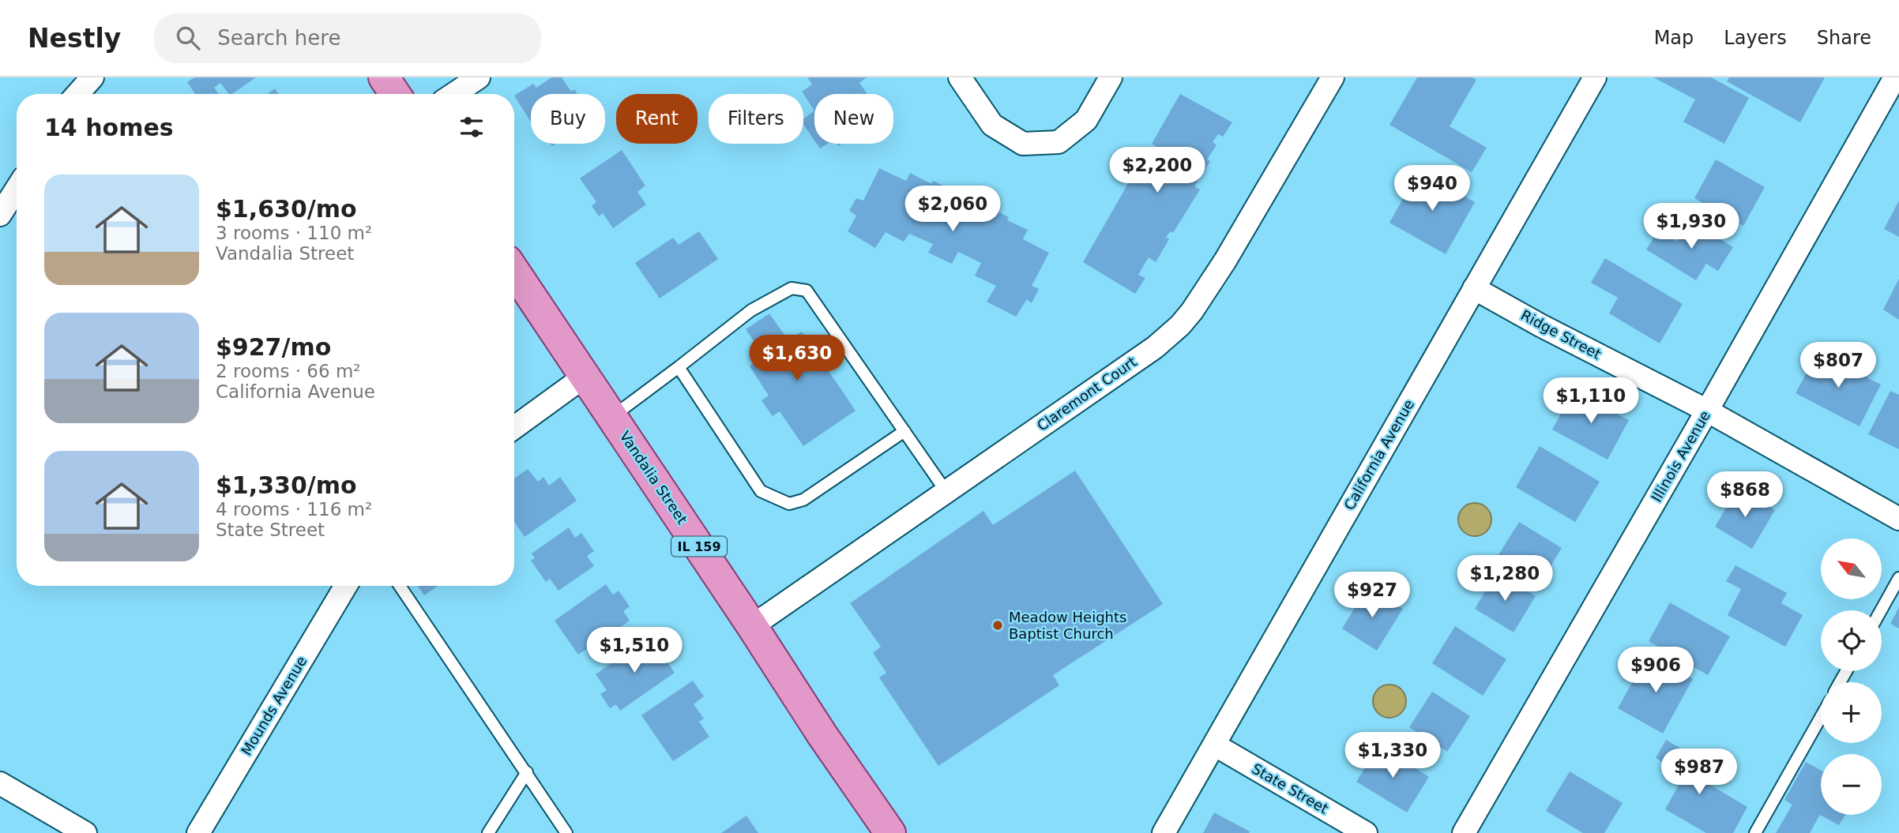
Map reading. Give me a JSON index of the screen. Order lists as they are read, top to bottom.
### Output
{
  "streets": {
    "main road": ["Vandalia Street", "IL 159"],
    "street": [
      "Ridge Street",
      "Claremont Court",
      "California Avenue",
      "Illinois Avenue",
      "Mounds Avenue",
      "State Street"
    ]
  },
  "crossings": [
    ["Ridge Street", "California Avenue"],
    ["Ridge Street", "Illinois Avenue"],
    ["Claremont Court", "Vandalia Street"],
    ["California Avenue", "State Street"]
  ],
  "places": ["Meadow Heights Baptist Church"],
  "north": "top left",
  "page": {
    "header": "Nestly",
    "search": "Search here",
    "nav": ["Map", "Layers", "Share"],
    "chip": [
      "Buy",
      "Rent",
      "Filters",
      "New"
    ],
    "heading": "14 homes",
    "price": [
      "$2,200",
      "$940",
      "$2,060",
      "$1,930",
      "$1,630",
      "$807",
      "$1,110",
      "$868",
      "$1,280",
      "$927",
      "$1,510",
      "$906",
      "$1,330",
      "$987"
    ],
    "list": [
      {
        "name": "$1,630/mo",
        "note": "3 rooms · 110 m² · Vandalia Street"
      },
      {
        "name": "$927/mo",
        "note": "2 rooms · 66 m² · California Avenue"
      },
      {
        "name": "$1,330/mo",
        "note": "4 rooms · 116 m² · State Street"
      }
    ],
    "map_buttons": ["+", "−"]
  }
}
